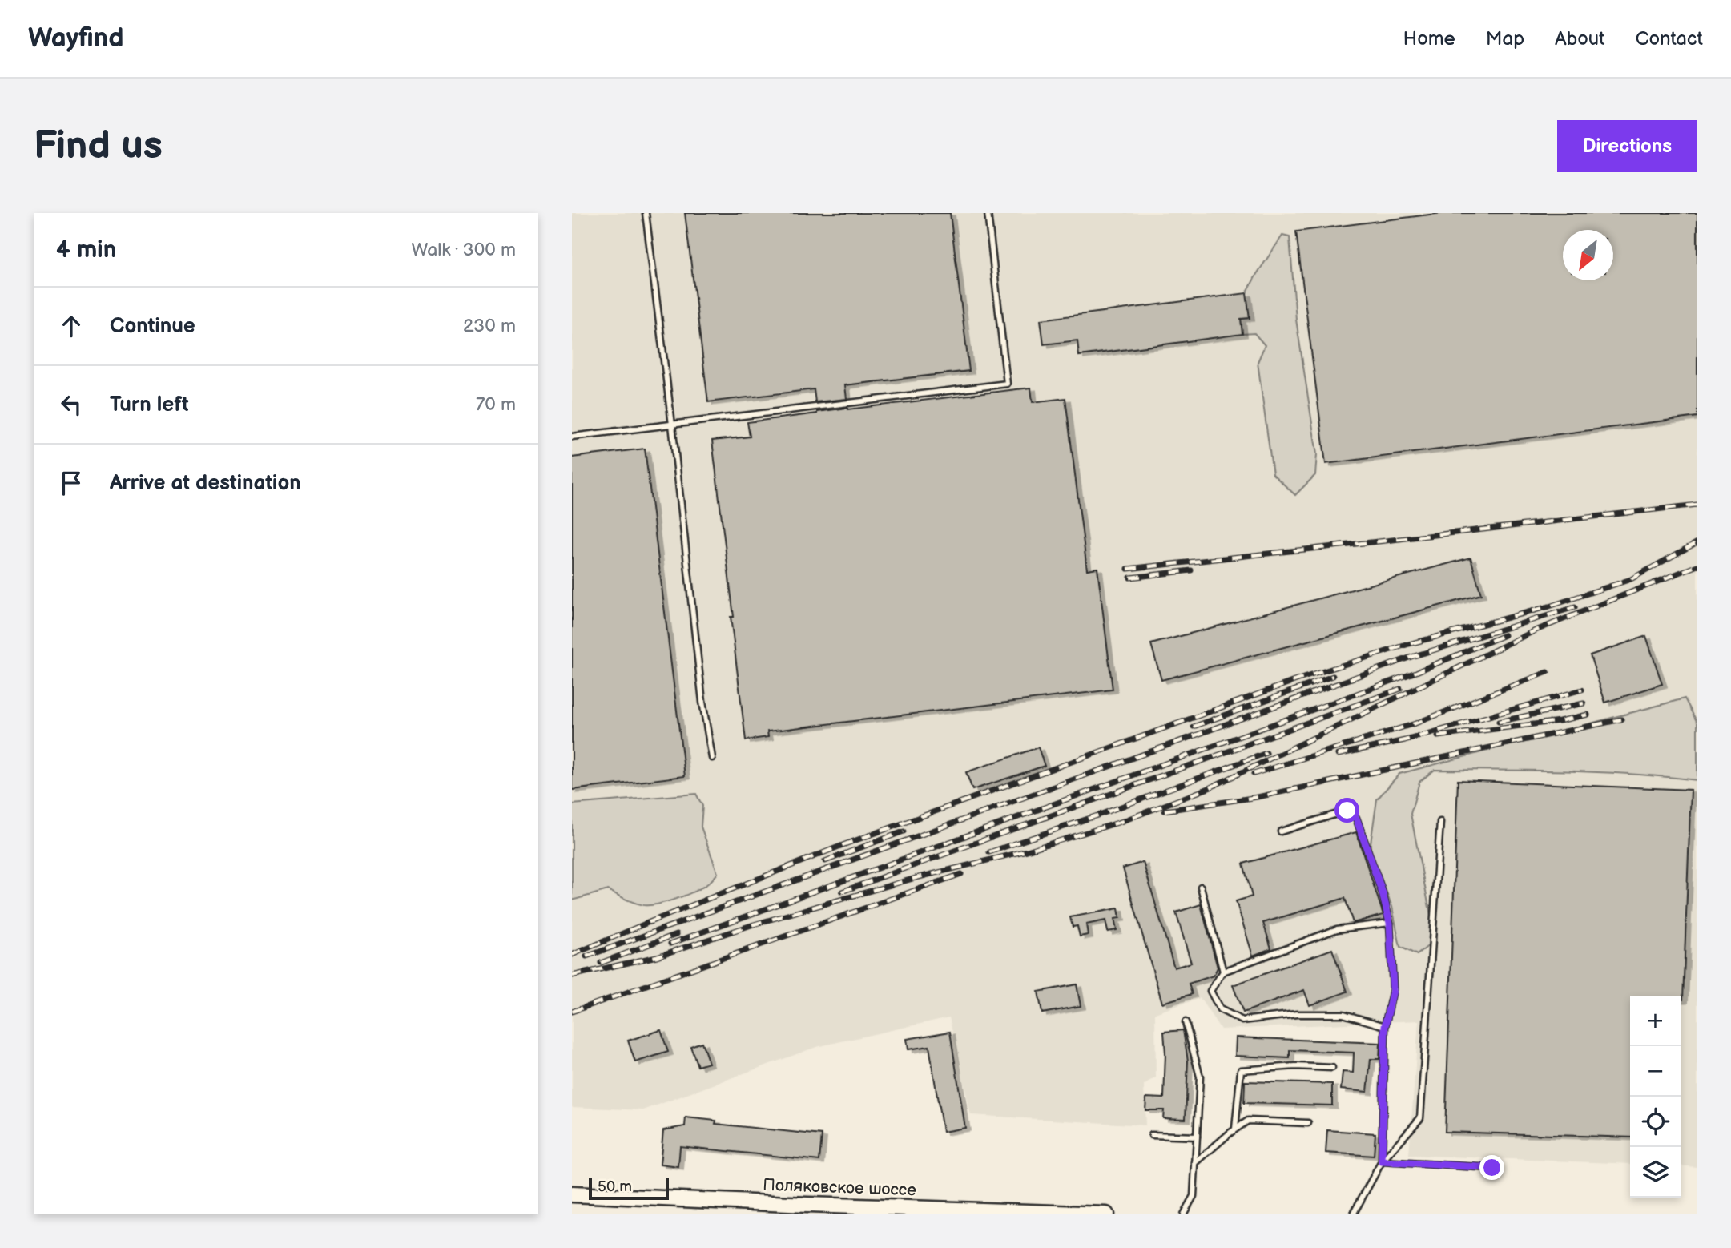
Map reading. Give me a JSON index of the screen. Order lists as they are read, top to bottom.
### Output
{
  "streets": {
    "main road": ["Поляковское шоссе"]
  },
  "scale_bar": "50 m",
  "north": "bottom left",
  "page": {
    "header": "Wayfind",
    "nav": [
      "Home",
      "Map",
      "About",
      "Contact"
    ],
    "buttons": "Directions",
    "title": "Find us",
    "heading": ["4 min", "Walk · 300 m"],
    "list": [
      ["Continue", "230 m"],
      ["Turn left", "70 m"],
      "Arrive at destination"
    ],
    "map_buttons": ["+", "−"],
    "scale": "50 m"
  }
}
